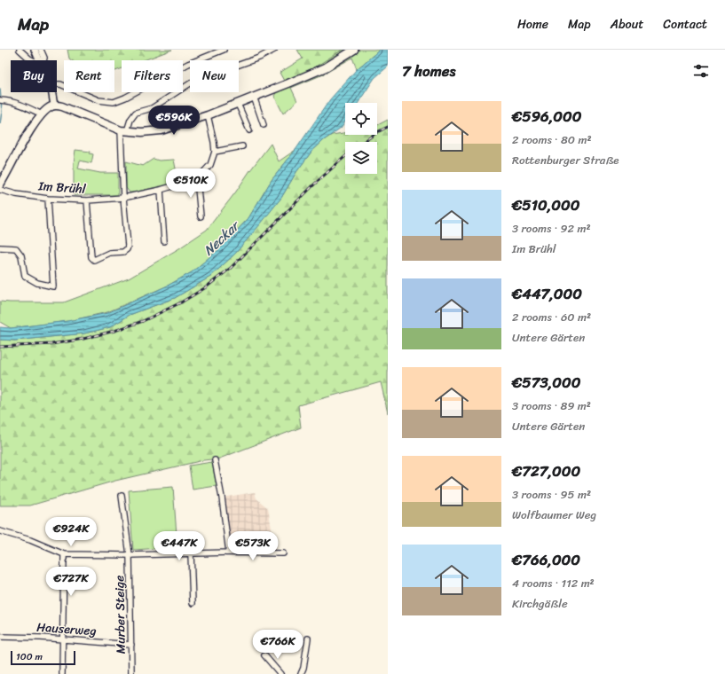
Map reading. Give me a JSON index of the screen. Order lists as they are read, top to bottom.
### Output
{
  "streets": {
    "street": ["Im Brühl", "Murber Steige", "Hauserweg"]
  },
  "crossings": [
    ["Murber Steige", "Hauserweg"]
  ],
  "water": ["Neckar"],
  "scale_bar": "100 m",
  "page": {
    "header": "Map",
    "nav": [
      "Home",
      "Map",
      "About",
      "Contact"
    ],
    "heading": "7 homes",
    "chip": [
      "Buy",
      "Rent",
      "Filters",
      "New"
    ],
    "list": [
      {
        "name": "€596,000",
        "note": "2 rooms · 80 m² · Rottenburger Straße"
      },
      {
        "name": "€510,000",
        "note": "3 rooms · 92 m² · Im Brühl"
      },
      {
        "name": "€447,000",
        "note": "2 rooms · 60 m² · Untere Gärten"
      },
      {
        "name": "€573,000",
        "note": "3 rooms · 89 m² · Untere Gärten"
      },
      {
        "name": "€727,000",
        "note": "3 rooms · 95 m² · Wolfbaumer Weg"
      },
      {
        "name": "€766,000",
        "note": "4 rooms · 112 m² · Kirchgäßle"
      }
    ],
    "price": [
      "€596K",
      "€510K",
      "€924K",
      "€447K",
      "€573K",
      "€727K",
      "€766K"
    ],
    "scale": "100 m"
  }
}
